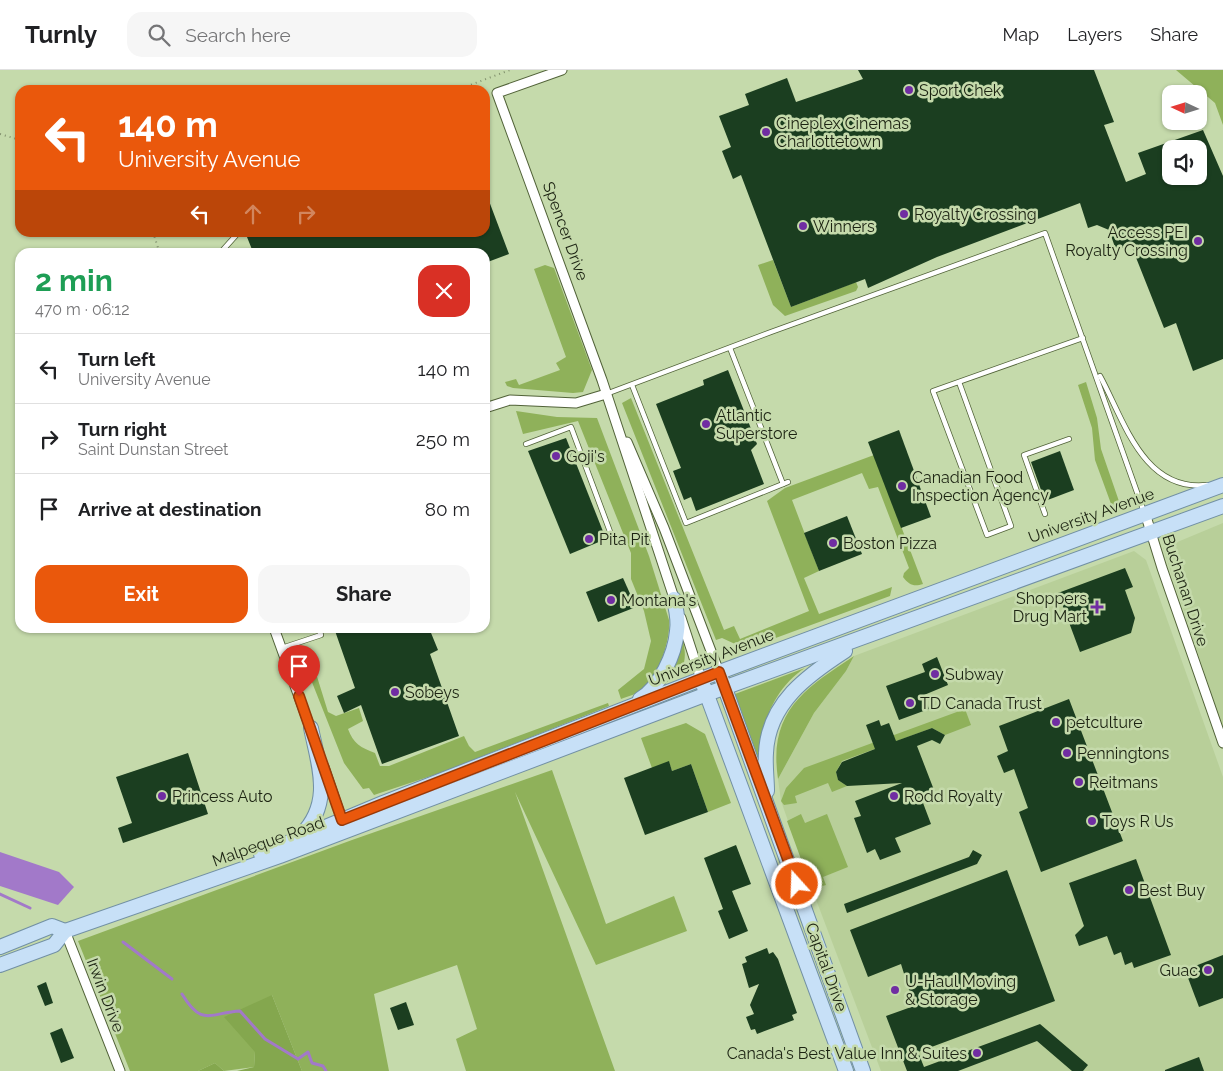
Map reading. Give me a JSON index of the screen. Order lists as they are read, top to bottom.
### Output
{
  "streets": {
    "main road": ["University Avenue", "Malpeque Road", "Capital Drive"],
    "street": ["Spencer Drive", "Buchanan Drive", "Irwin Drive"]
  },
  "crossings": [
    ["University Avenue", "Buchanan Drive"],
    ["University Avenue", "Malpeque Road"],
    ["University Avenue", "Capital Drive"],
    ["Malpeque Road", "Capital Drive"],
    ["Malpeque Road", "Irwin Drive"]
  ],
  "places": {
    "other": [
      "Sport Chek",
      "Cineplex Cinemas Charlottetown",
      "Royalty Crossing",
      "Winners",
      "Access PEI Royalty Crossing",
      "Atlantic Superstore",
      "Goji's",
      "Canadian Food Inspection Agency",
      "Pita Pit",
      "Boston Pizza",
      "Montana's",
      "Subway",
      "Sobeys",
      "TD Canada Trust",
      "petculture",
      "Penningtons",
      "Reitmans",
      "Princess Auto",
      "Rodd Royalty",
      "Toys R Us",
      "Best Buy",
      "Guac",
      "U-Haul Moving & Storage",
      "Canada's Best Value Inn & Suites"
    ],
    "health": ["Shoppers Drug Mart"]
  },
  "north": "left",
  "page": {
    "header": "Turnly",
    "search": "Search here",
    "nav": ["Map", "Layers", "Share"],
    "turn": ["140 m", "University Avenue"],
    "heading": ["2 min", "470 m · 06:12"],
    "list": [
      {
        "name": "Turn left",
        "note": "University Avenue",
        "value": "140 m"
      },
      {
        "name": "Turn right",
        "note": "Saint Dunstan Street",
        "value": "250 m"
      },
      {
        "name": "Arrive at destination",
        "value": "80 m"
      }
    ],
    "buttons": ["Exit", "Share"]
  }
}
